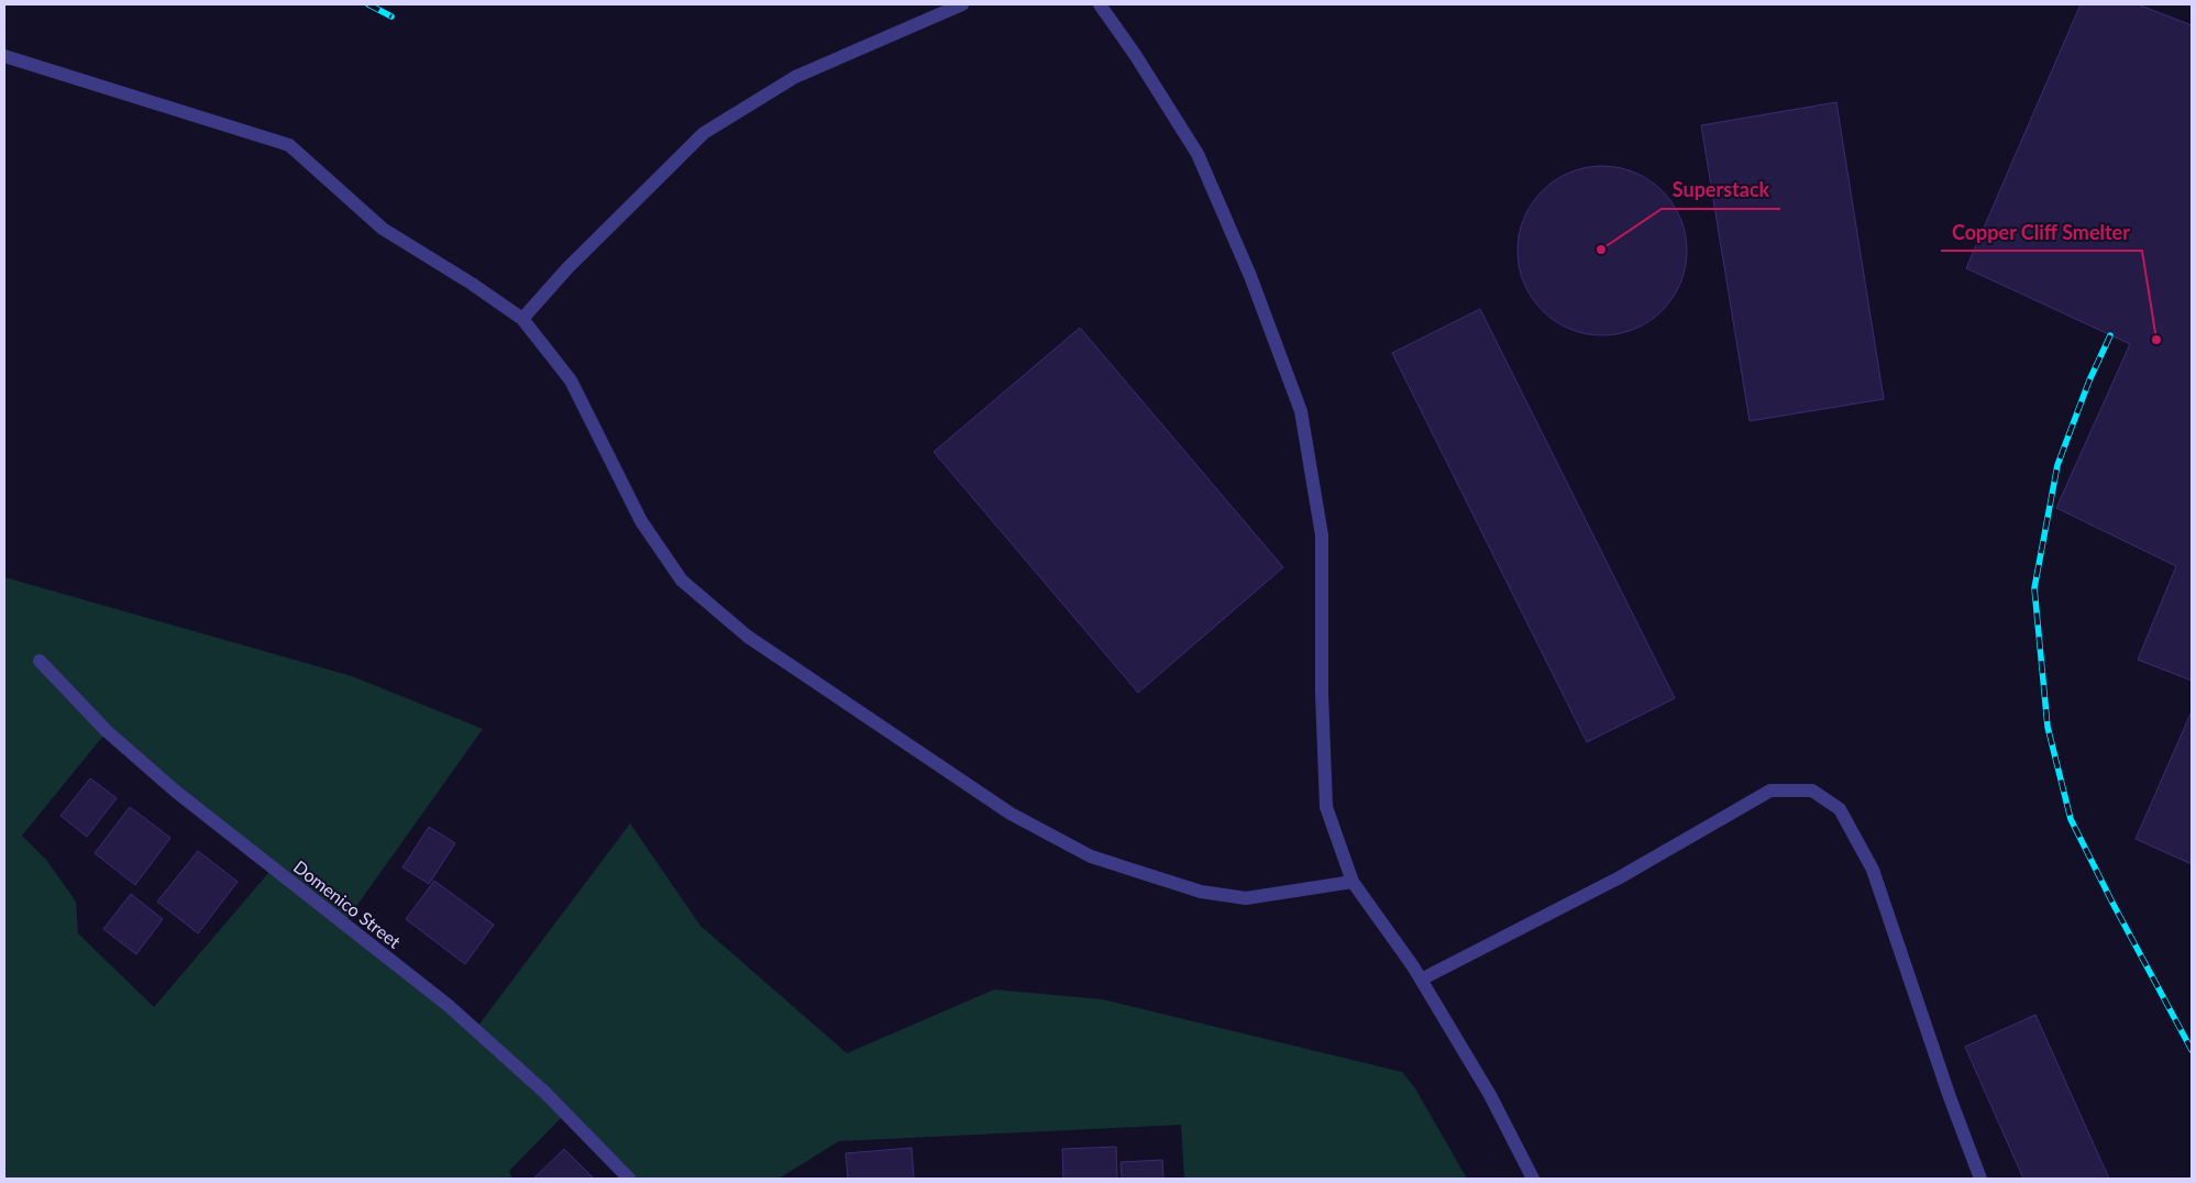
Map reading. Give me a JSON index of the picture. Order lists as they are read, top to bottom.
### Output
{
  "streets": {
    "street": ["Domenico Street"]
  },
  "places": ["Superstack", "Copper Cliff Smelter"]
}
